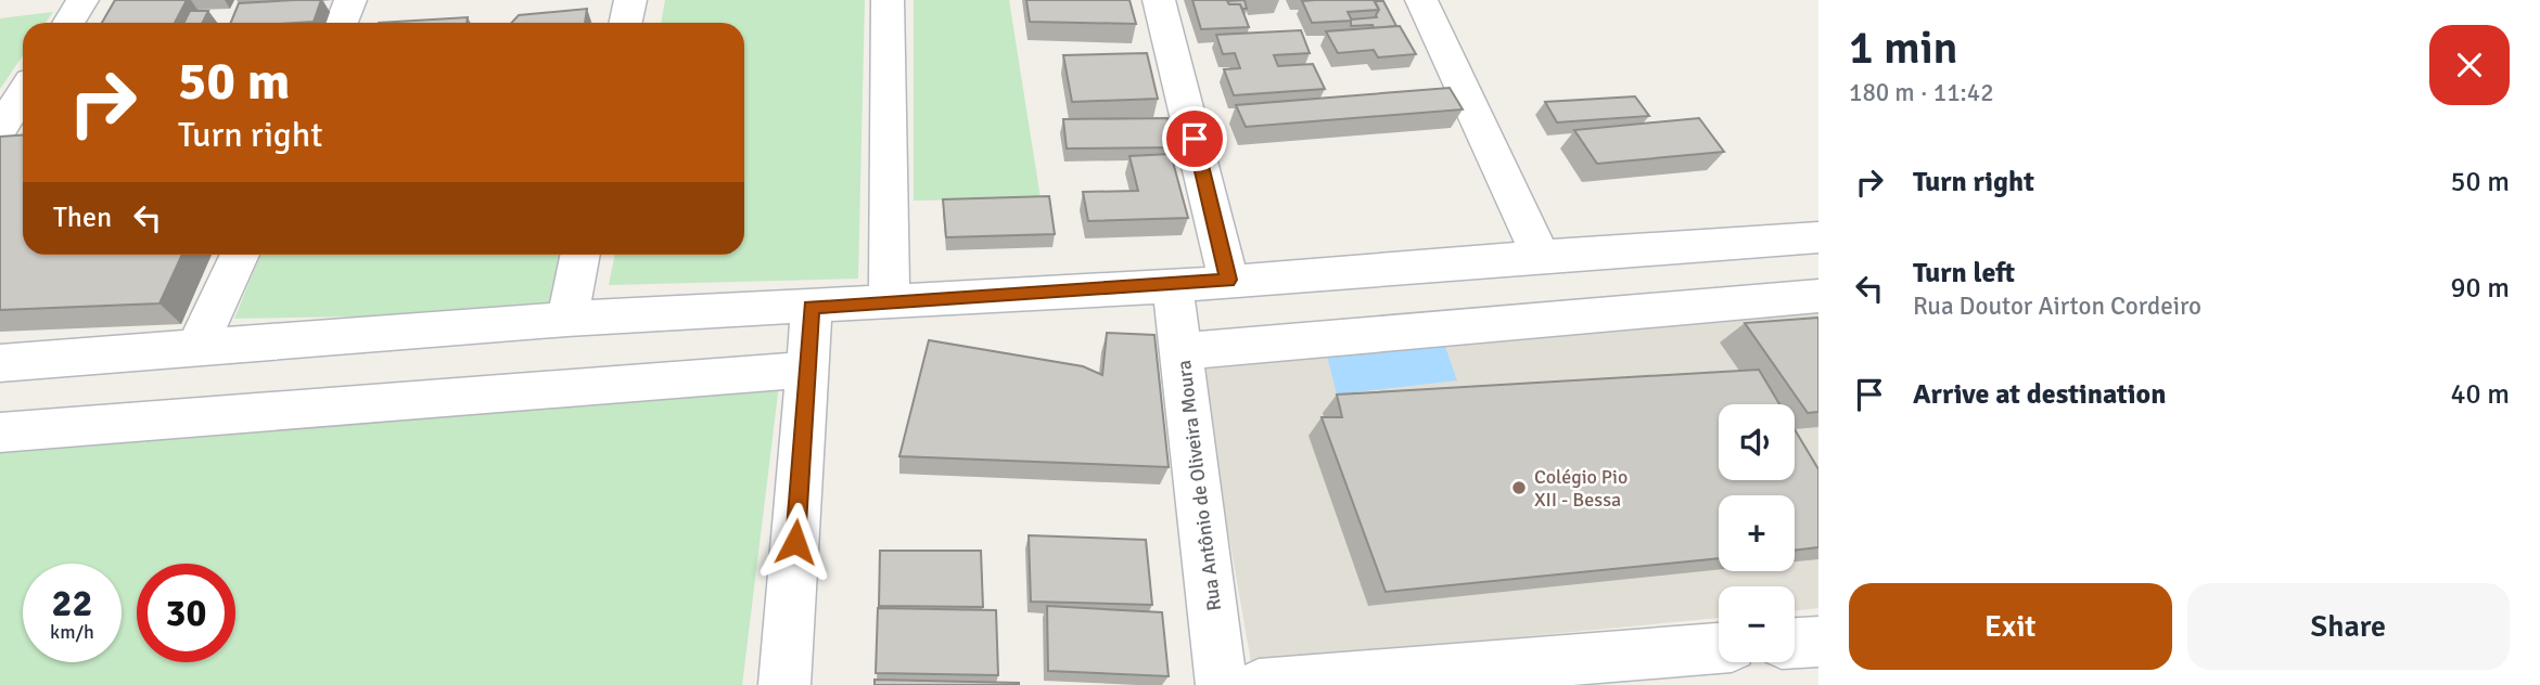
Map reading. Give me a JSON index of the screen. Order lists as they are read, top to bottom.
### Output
{
  "streets": {
    "street": ["Rua Antônio de Oliveira Moura"]
  },
  "places": ["Colégio Pio XII - Bessa"],
  "page": {
    "heading": ["1 min", "180 m · 11:42"],
    "turn": ["50 m", "Turn right"],
    "list": [
      {
        "name": "Turn right",
        "value": "50 m"
      },
      {
        "name": "Turn left",
        "note": "Rua Doutor Airton Cordeiro",
        "value": "90 m"
      },
      {
        "name": "Arrive at destination",
        "value": "40 m"
      }
    ],
    "then": "Then",
    "map_buttons": ["+", "−"],
    "speed": "22 km/h",
    "limit": "30",
    "buttons": ["Exit", "Share"]
  }
}
